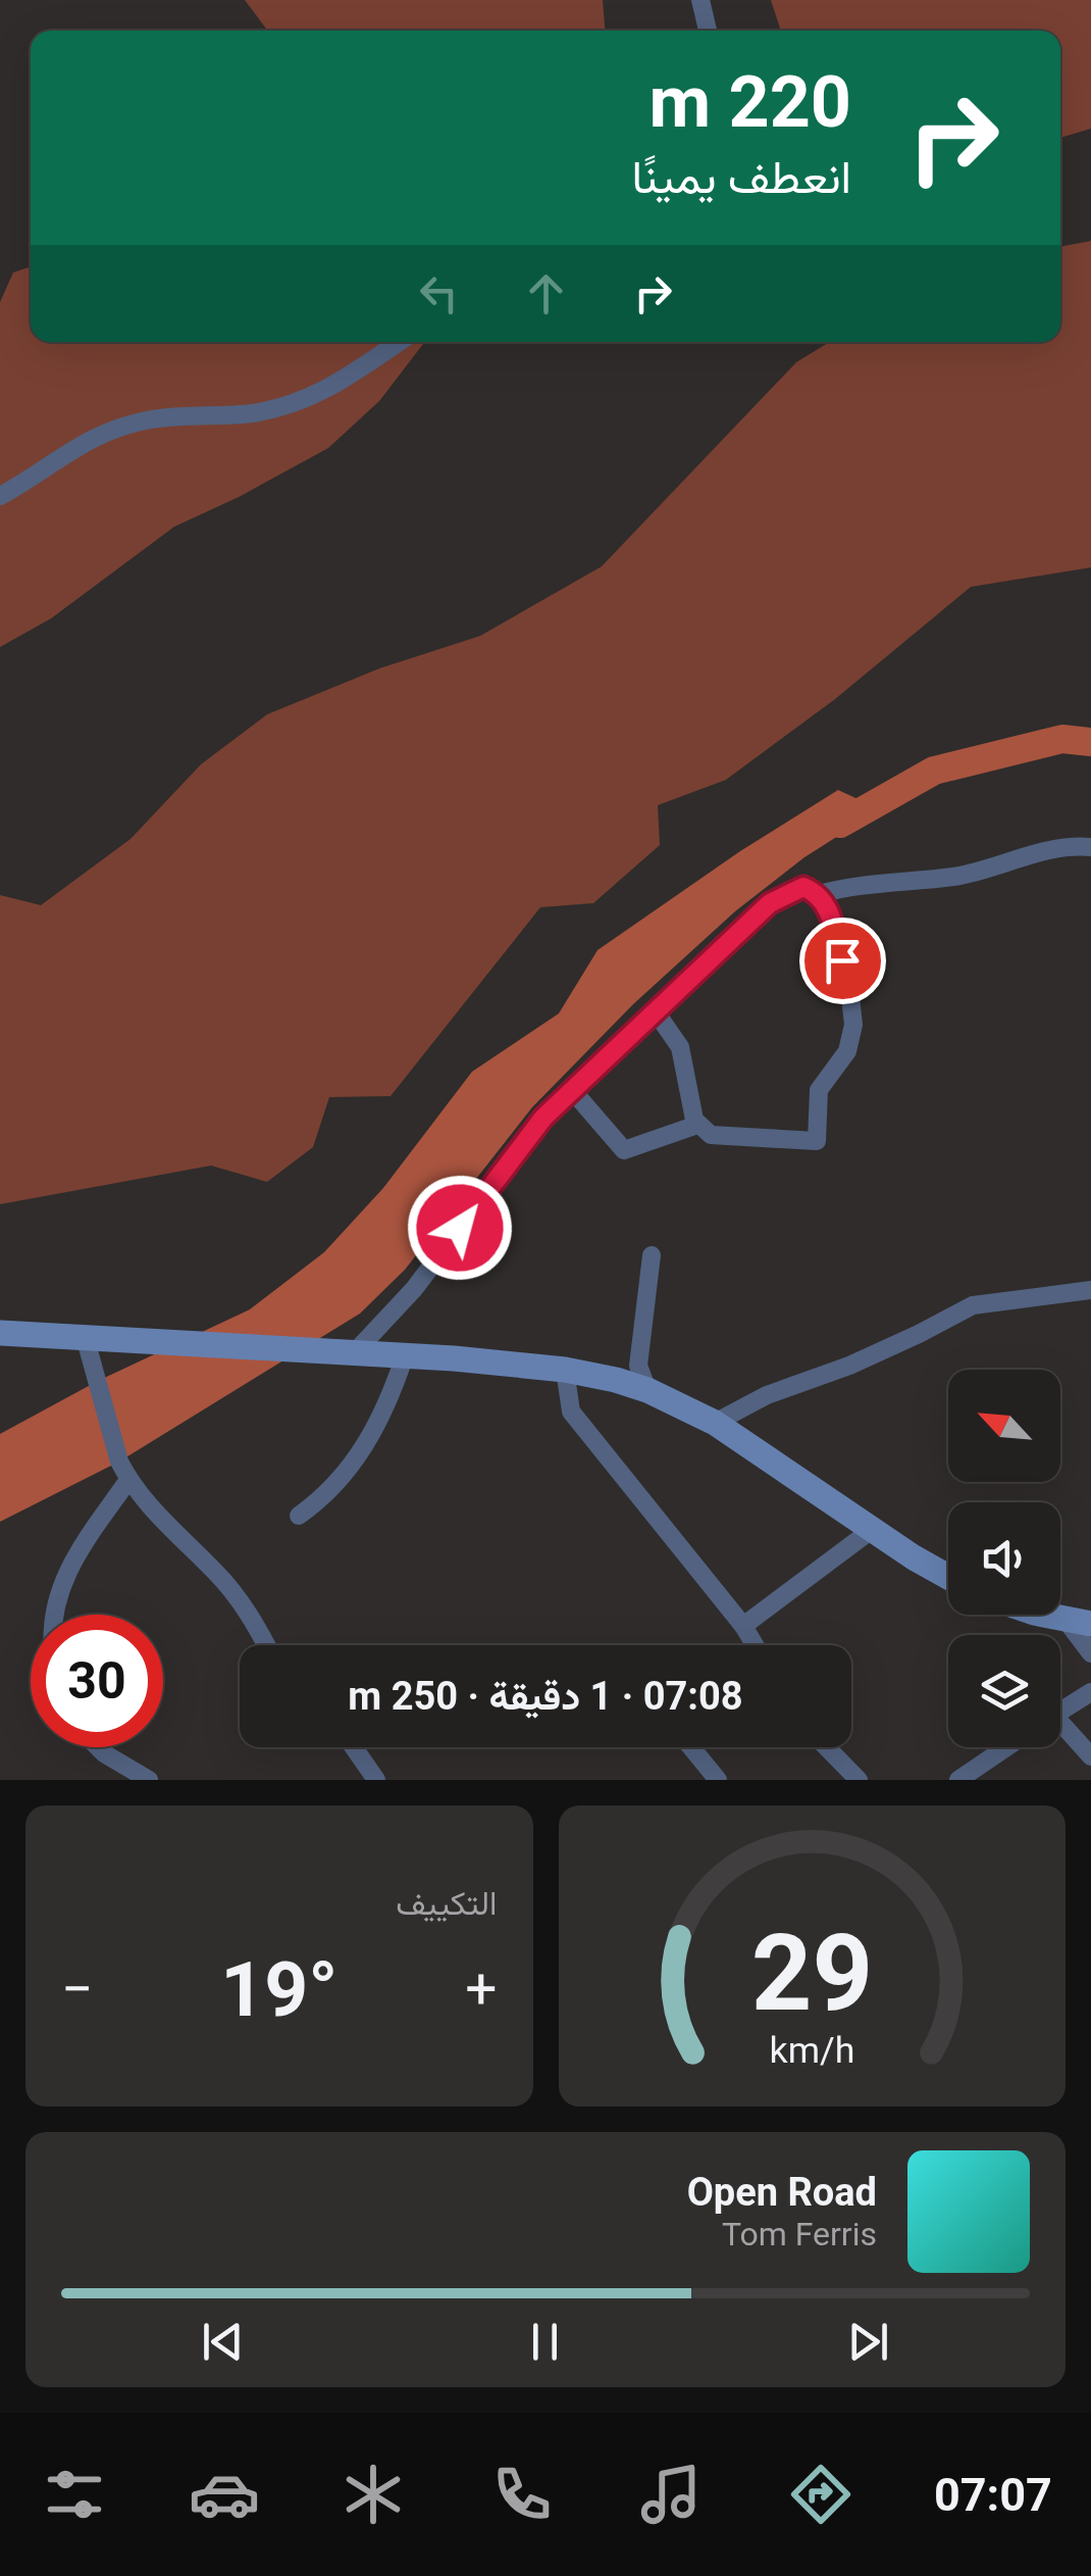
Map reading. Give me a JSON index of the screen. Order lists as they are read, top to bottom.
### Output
{
  "north": "top left",
  "page": {
    "turn": ["220 m", "انعطف يمينًا"],
    "limit": "30",
    "trip": "07:08 · 1 دقيقة · 250 m",
    "tile": "التكييف",
    "heat": ["−", "19°", "+"],
    "song": ["Open Road", "Tom Ferris"],
    "tabs": "07:07",
    "gauge": ["29", "km/h"]
  }
}
